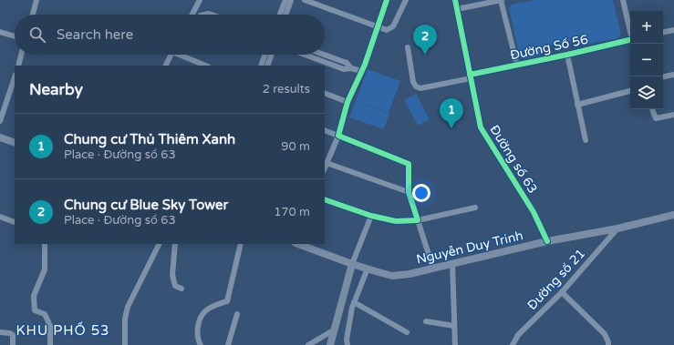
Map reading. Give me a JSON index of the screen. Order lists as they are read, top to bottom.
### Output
{
  "streets": {
    "main road": ["Nguyễn Duy Trinh"],
    "street": ["Đường Số 56", "Đường số 63", "Đường số 21"]
  },
  "crossings": [
    ["Đường Số 56", "Đường số 63"],
    ["Đường số 63", "Nguyễn Duy Trinh"],
    ["Nguyễn Duy Trinh", "Đường số 21"]
  ],
  "districts": ["KHU PHỐ 53"],
  "page": {
    "map_buttons": ["+", "−"],
    "search": "Search here",
    "pins": ["2", "1"],
    "heading": ["Nearby", "2 results"],
    "list": [
      {
        "mark": "1",
        "name": "Chung cư Thủ Thiêm Xanh",
        "note": "Place · Đường số 63",
        "value": "90 m"
      },
      {
        "mark": "2",
        "name": "Chung cư Blue Sky Tower",
        "note": "Place · Đường số 63",
        "value": "170 m"
      }
    ]
  }
}
